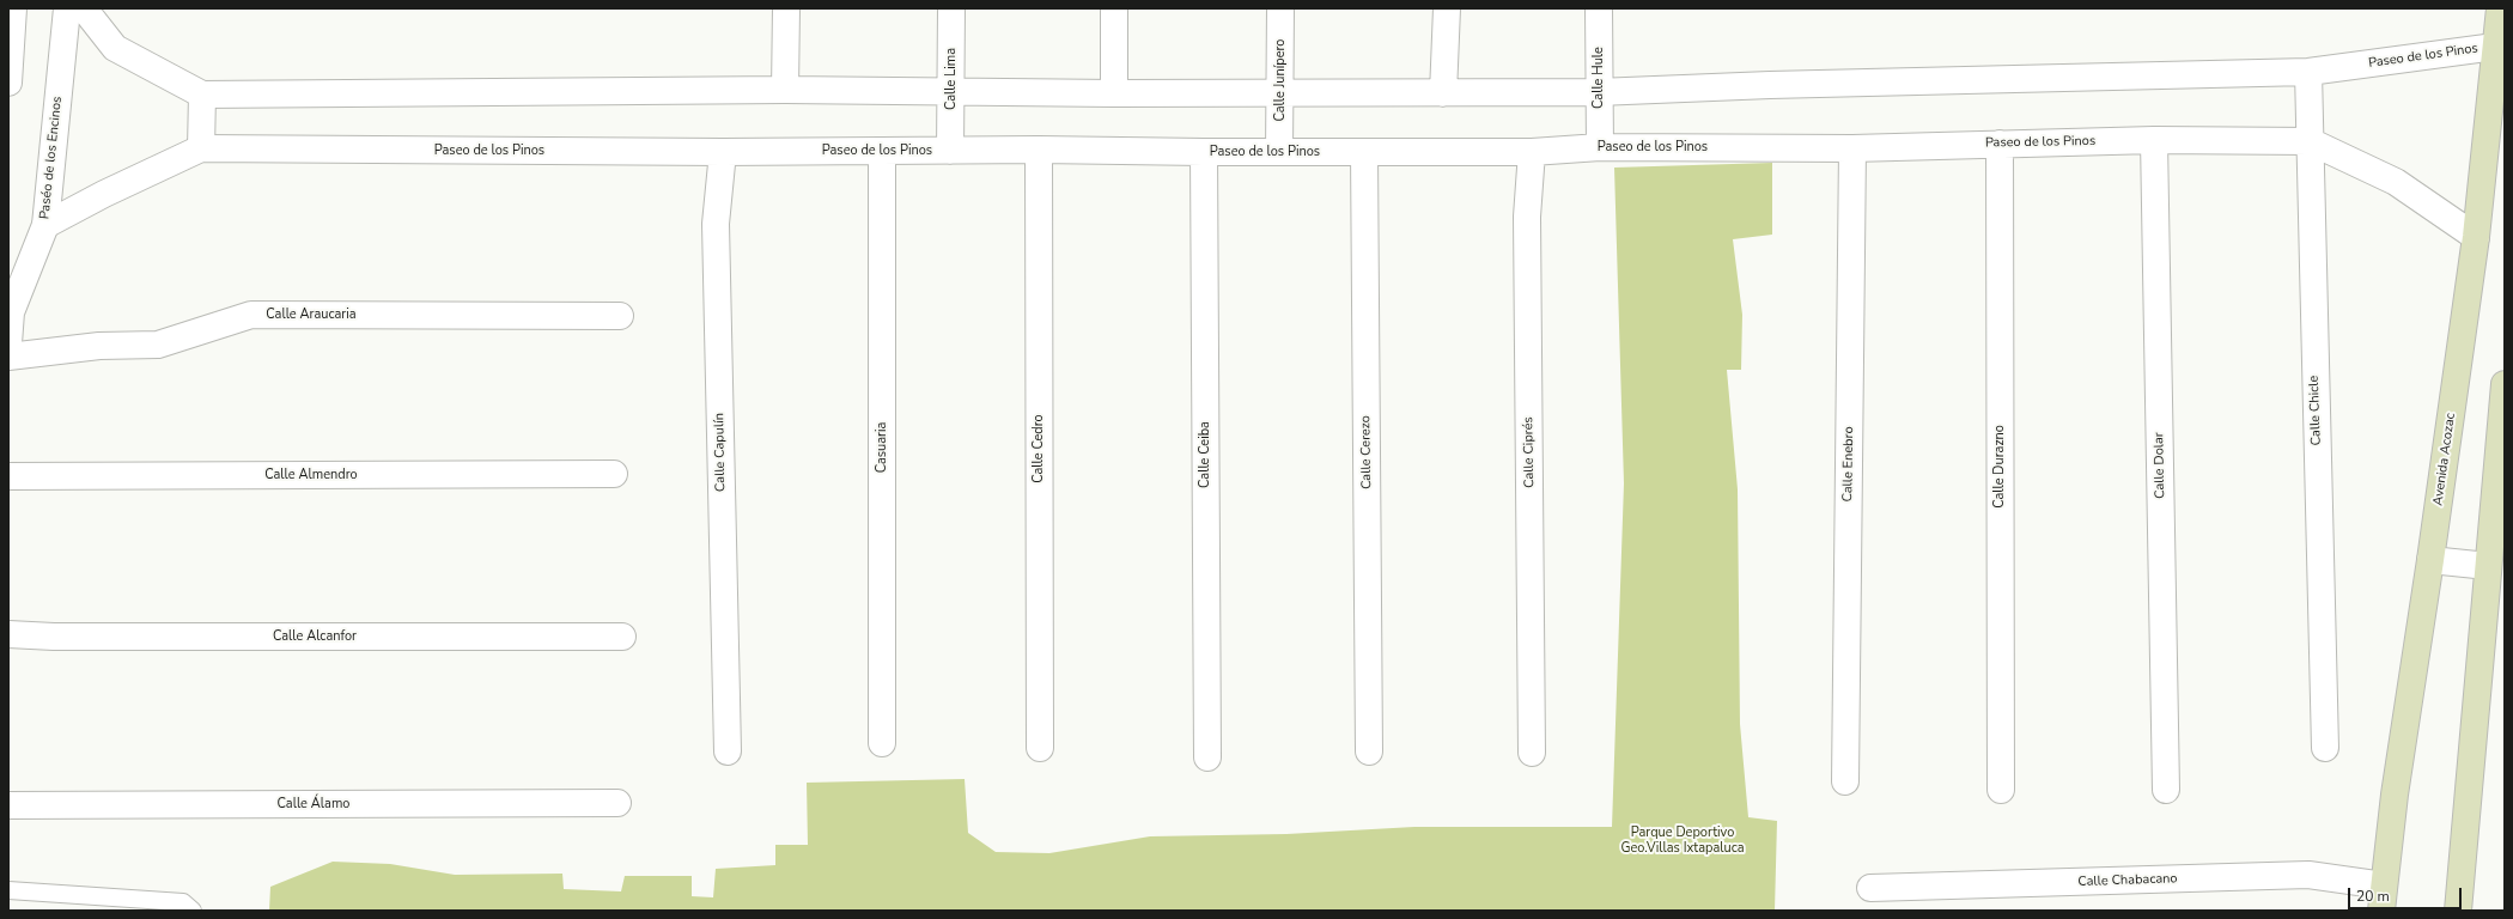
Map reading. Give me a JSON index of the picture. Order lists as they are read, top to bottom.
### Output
{
  "streets": {
    "main road": ["Avenida Acozac"],
    "street": [
      "Paseo de los Pinos",
      "Calle Hule",
      "Calle Lima",
      "Calle Junípero",
      "Paséo de los Encinos",
      "Calle Araucaria",
      "Calle Chicle",
      "Casuaria",
      "Calle Cedro",
      "Calle Capulín",
      "Calle Cerezo",
      "Calle Ciprés",
      "Calle Ceiba",
      "Calle Enebro",
      "Calle Dolar",
      "Calle Durazno",
      "Calle Almendro",
      "Calle Alcanfor",
      "Calle Álamo",
      "Calle Chabacano"
    ]
  },
  "crossings": [
    ["Paseo de los Pinos", "Calle Hule"],
    ["Paseo de los Pinos", "Calle Lima"],
    ["Paseo de los Pinos", "Calle Junípero"],
    ["Paseo de los Pinos", "Paséo de los Encinos"],
    ["Paseo de los Pinos", "Calle Chicle"],
    ["Paseo de los Pinos", "Casuaria"],
    ["Paseo de los Pinos", "Calle Cedro"],
    ["Paseo de los Pinos", "Calle Capulín"],
    ["Paseo de los Pinos", "Calle Cerezo"],
    ["Paseo de los Pinos", "Calle Ciprés"],
    ["Paseo de los Pinos", "Calle Ceiba"],
    ["Paseo de los Pinos", "Avenida Acozac"],
    ["Paseo de los Pinos", "Calle Enebro"],
    ["Paseo de los Pinos", "Calle Dolar"],
    ["Paseo de los Pinos", "Calle Durazno"],
    ["Avenida Acozac", "Calle Chabacano"]
  ],
  "parks": ["Parque Deportivo Geo.Villas Ixtapaluca"],
  "scale_bar": "20 m"
}
